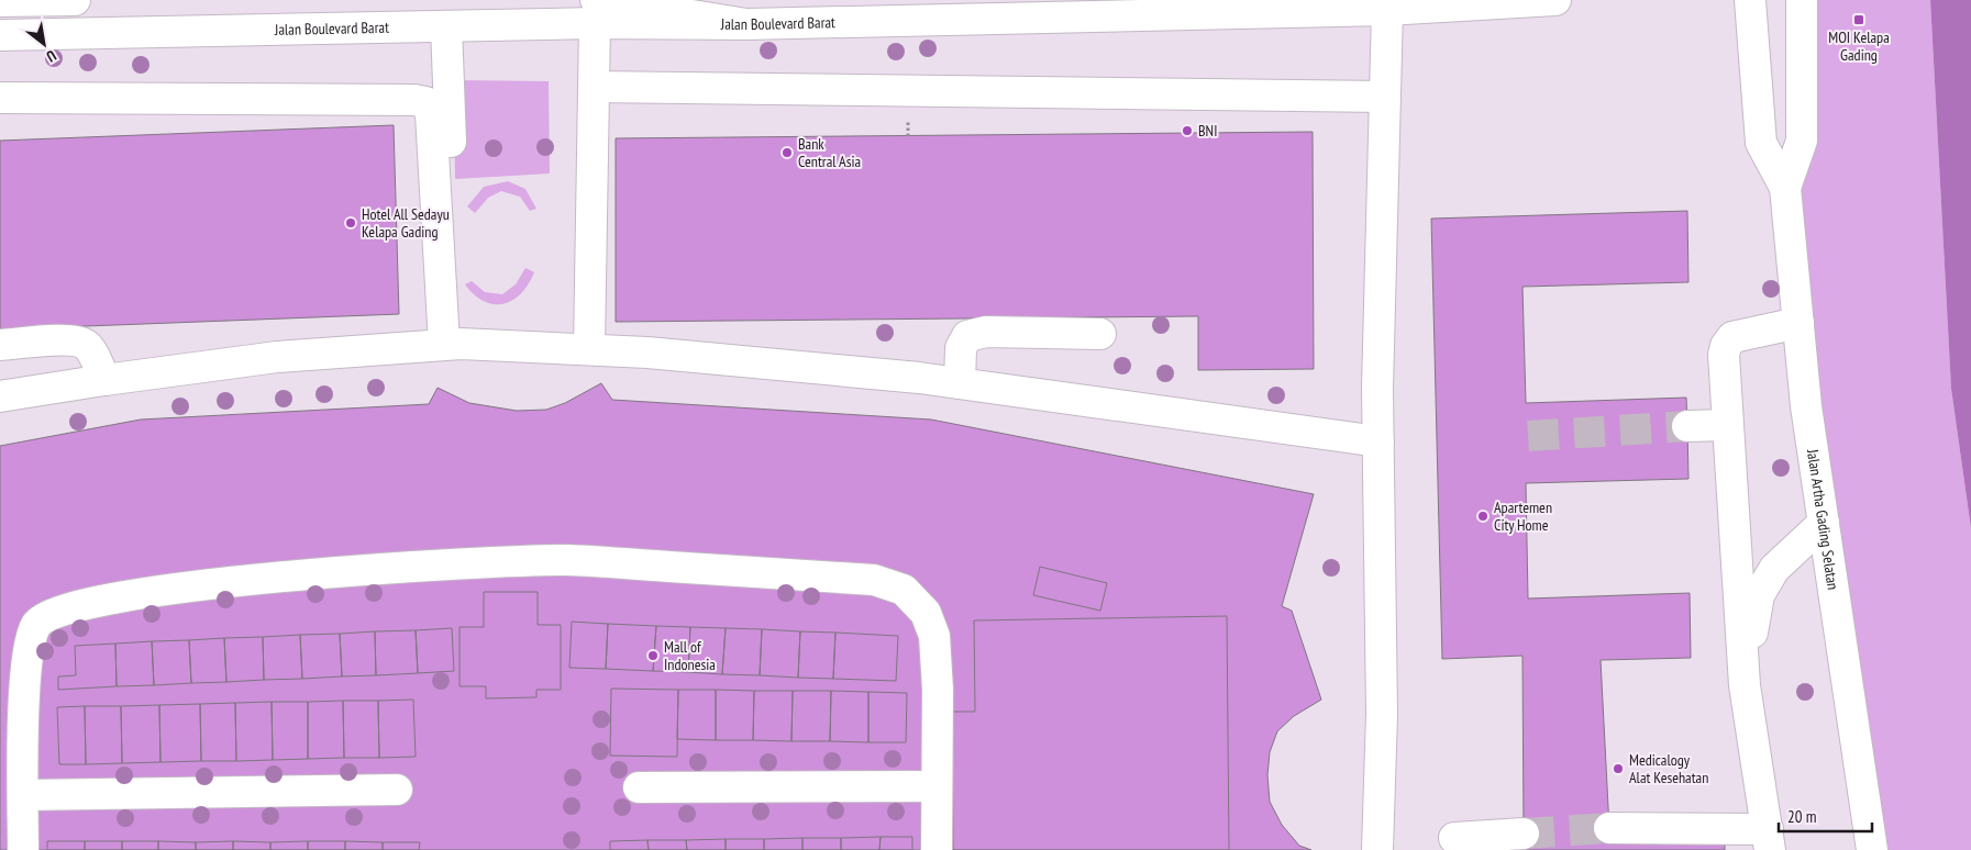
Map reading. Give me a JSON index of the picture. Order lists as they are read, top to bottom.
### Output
{
  "streets": {
    "main road": ["Jalan Boulevard Barat", "Jalan Artha Gading Selatan"]
  },
  "places": {
    "transit": ["MOI Kelapa Gading"],
    "other": [
      "BNI",
      "Bank Central Asia",
      "Hotel All Sedayu Kelapa Gading",
      "Apartemen City Home",
      "Mall of Indonesia",
      "Medicalogy Alat Kesehatan"
    ]
  },
  "scale_bar": "20 m",
  "north": "bottom right"
}
